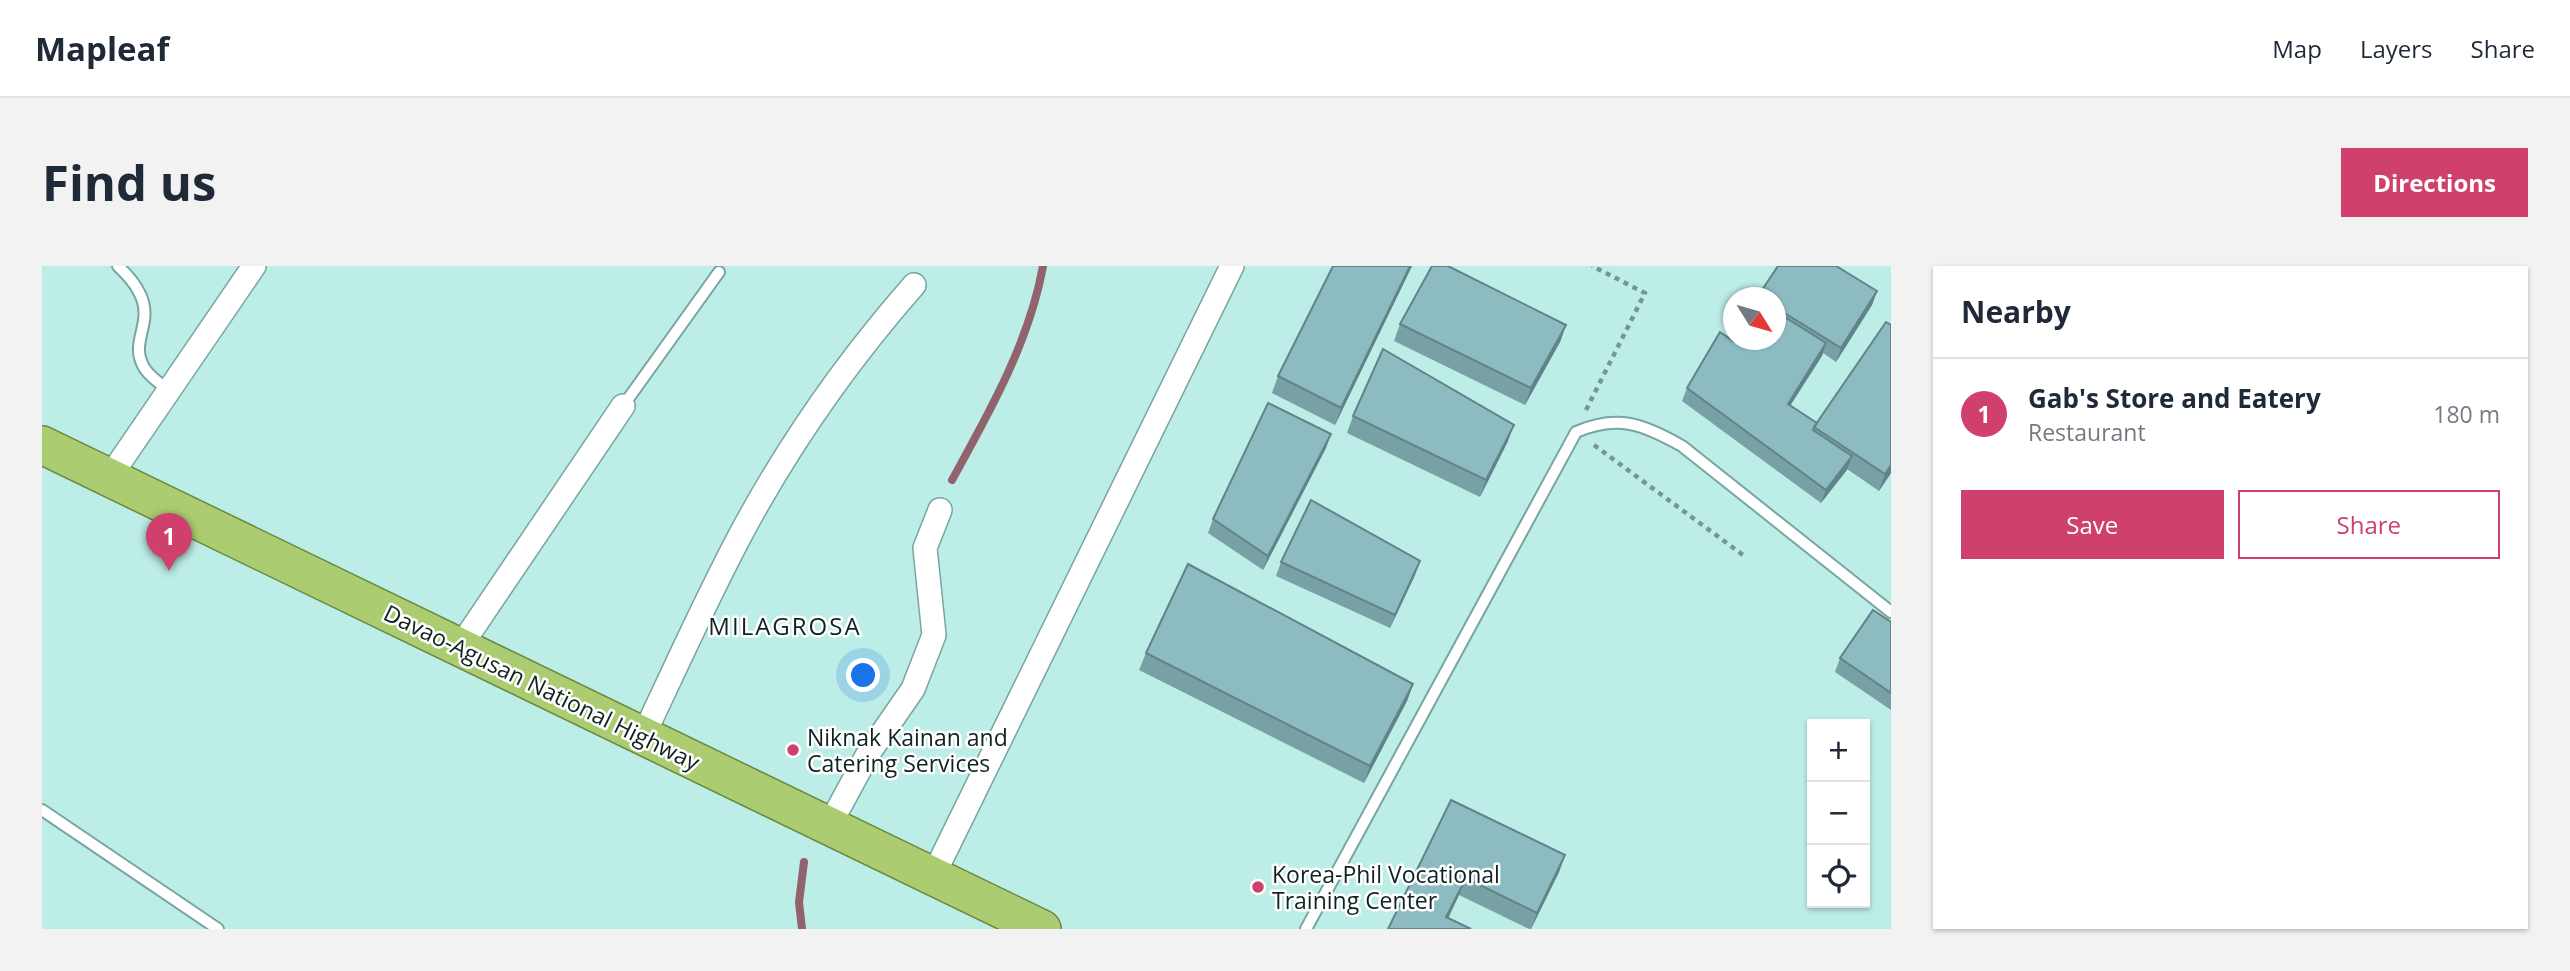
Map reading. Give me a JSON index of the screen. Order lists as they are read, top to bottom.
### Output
{
  "streets": {
    "highway": ["Davao-Agusan National Highway"]
  },
  "districts": ["MILAGROSA"],
  "places": ["Niknak Kainan and Catering Services", "Korea-Phil Vocational Training Center"],
  "north": "bottom right",
  "page": {
    "header": "Mapleaf",
    "nav": ["Map", "Layers", "Share"],
    "buttons": [
      "Directions",
      ["Save", "Share"]
    ],
    "title": "Find us",
    "heading": "Nearby",
    "list": [
      {
        "mark": "1",
        "name": "Gab's Store and Eatery",
        "note": "Restaurant",
        "value": "180 m"
      }
    ],
    "pins": "1",
    "map_buttons": ["+", "−"]
  }
}
